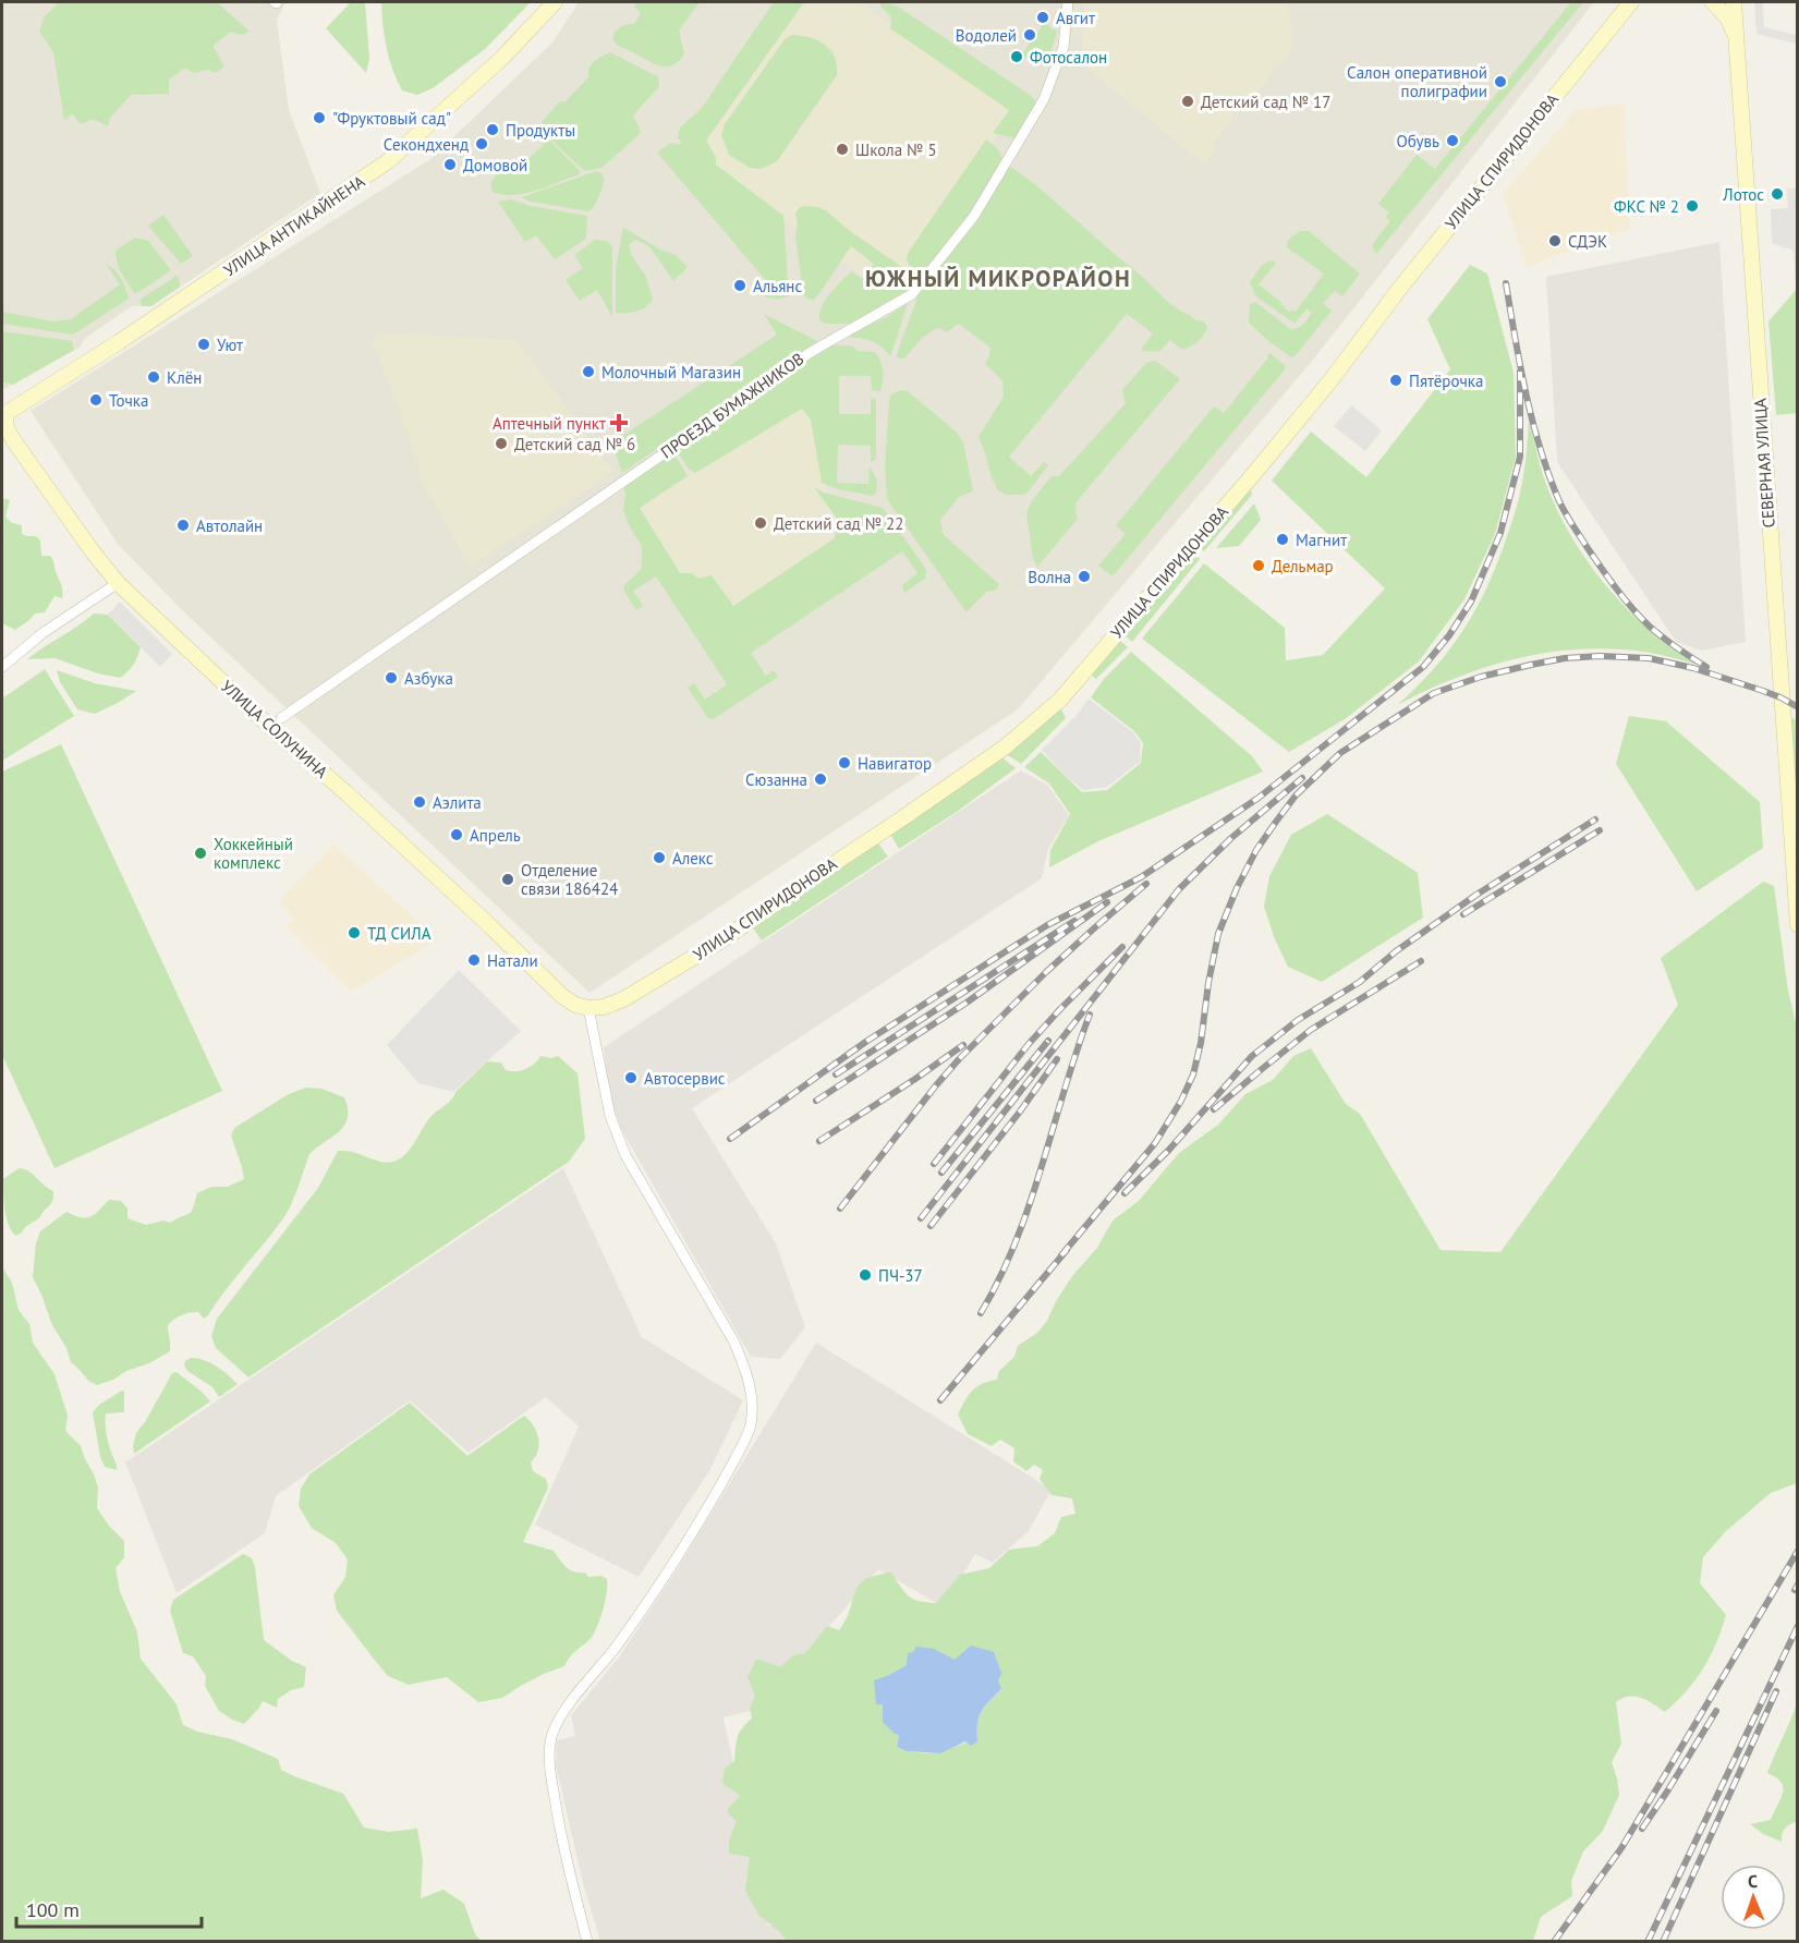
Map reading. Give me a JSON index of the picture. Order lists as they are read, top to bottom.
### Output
{
  "streets": {
    "street": [
      "УЛИЦА СПИРИДОНОВА",
      "УЛИЦА АНТИКАЙНЕНА",
      "ПРОЕЗД БУМАЖНИКОВ",
      "СЕВЕРНАЯ УЛИЦА",
      "УЛИЦА СОЛУНИНА"
    ]
  },
  "crossings": [
    ["УЛИЦА СПИРИДОНОВА", "УЛИЦА СОЛУНИНА"],
    ["УЛИЦА АНТИКАЙНЕНА", "УЛИЦА СОЛУНИНА"]
  ],
  "districts": ["ЮЖНЫЙ МИКРОРАЙОН"],
  "places": {
    "other": [
      "Авгит",
      "Водолей",
      "Фотосалон",
      "Салон оперативной полиграфии",
      "Детский сад № 17",
      "\"Фруктовый сад\"",
      "Продукты",
      "Обувь",
      "Секондхенд",
      "Школа № 5",
      "Домовой",
      "Лотос",
      "ФКС № 2",
      "СДЭК",
      "Альянс",
      "Уют",
      "Молочный Магазин",
      "Клён",
      "Пятёрочка",
      "Точка",
      "Детский сад № 6",
      "Детский сад № 22",
      "Автолайн",
      "Магнит",
      "Дельмар",
      "Волна",
      "Азбука",
      "Навигатор",
      "Сюзанна",
      "Аэлита",
      "Апрель",
      "Хоккейный комплекс",
      "Алекс",
      "Отделение связи 186424",
      "ТД СИЛА",
      "Натали",
      "Автосервис",
      "ПЧ-37"
    ],
    "health": ["Аптечный пункт"]
  },
  "scale_bar": "100 m",
  "north": "top"
}
